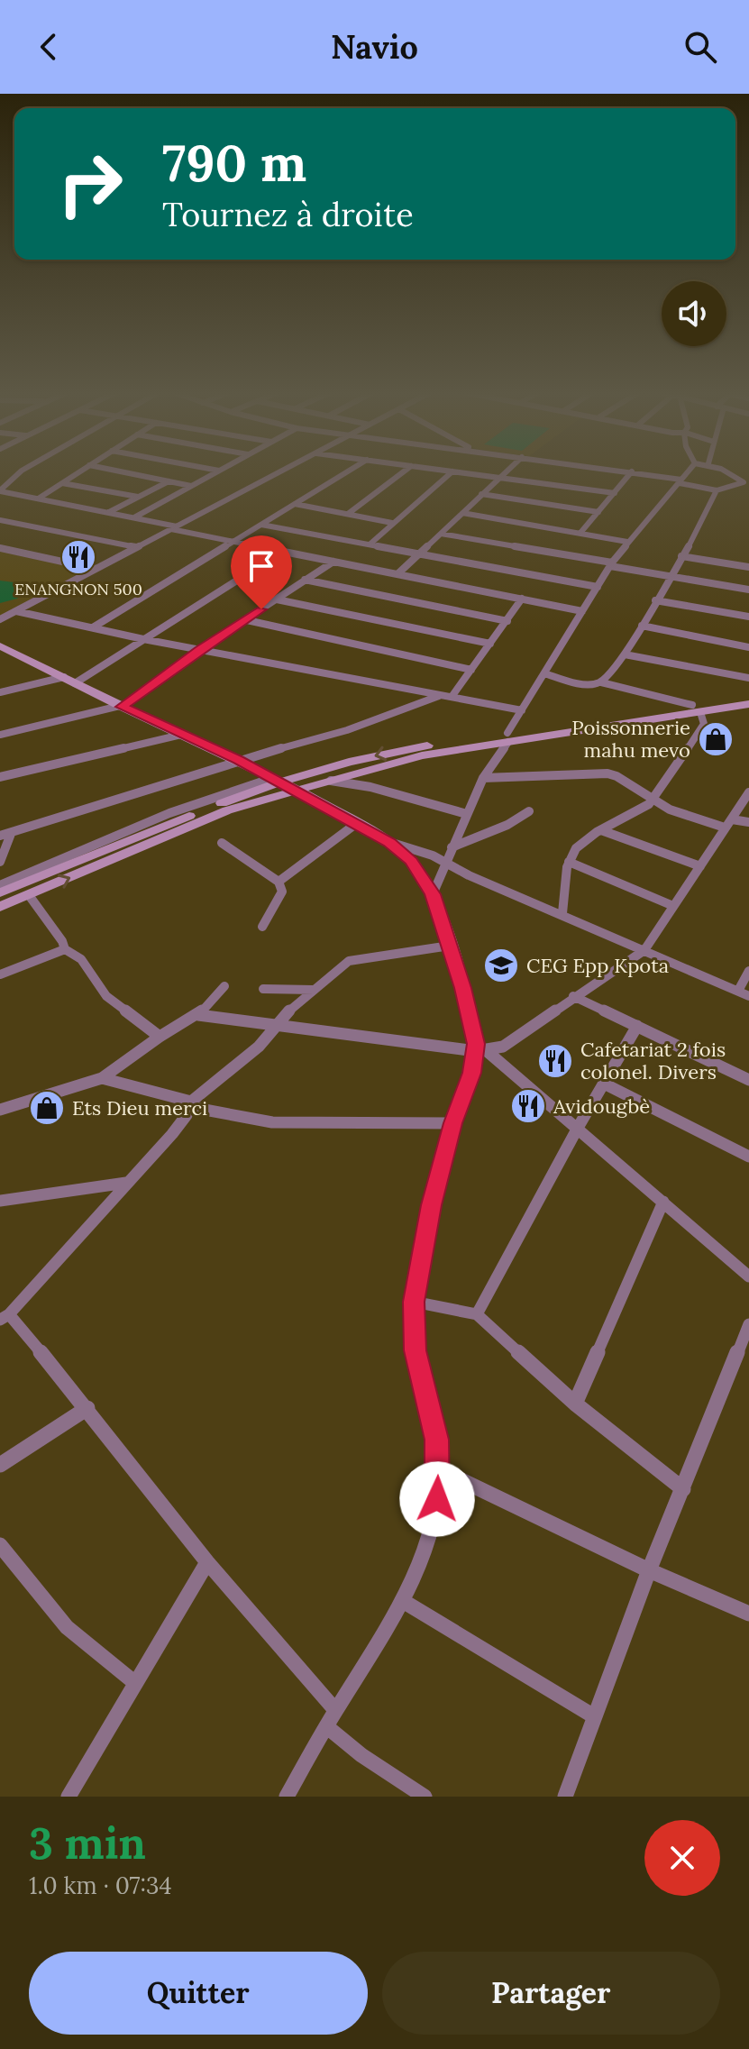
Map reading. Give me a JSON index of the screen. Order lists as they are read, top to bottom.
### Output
{
  "places": {
    "restaurant": ["ENANGNON 500", "Cafetariat 2 fois colonel. Divers", "Avidougbè"],
    "shop": ["Poissonnerie mahu mevo", "Ets Dieu merci"],
    "school or university": ["CEG Epp Kpota"]
  },
  "page": {
    "header": "Navio",
    "turn": ["790 m", "Tournez à droite"],
    "heading": ["3 min", "1.0 km · 07:34"],
    "buttons": ["Quitter", "Partager"]
  }
}
